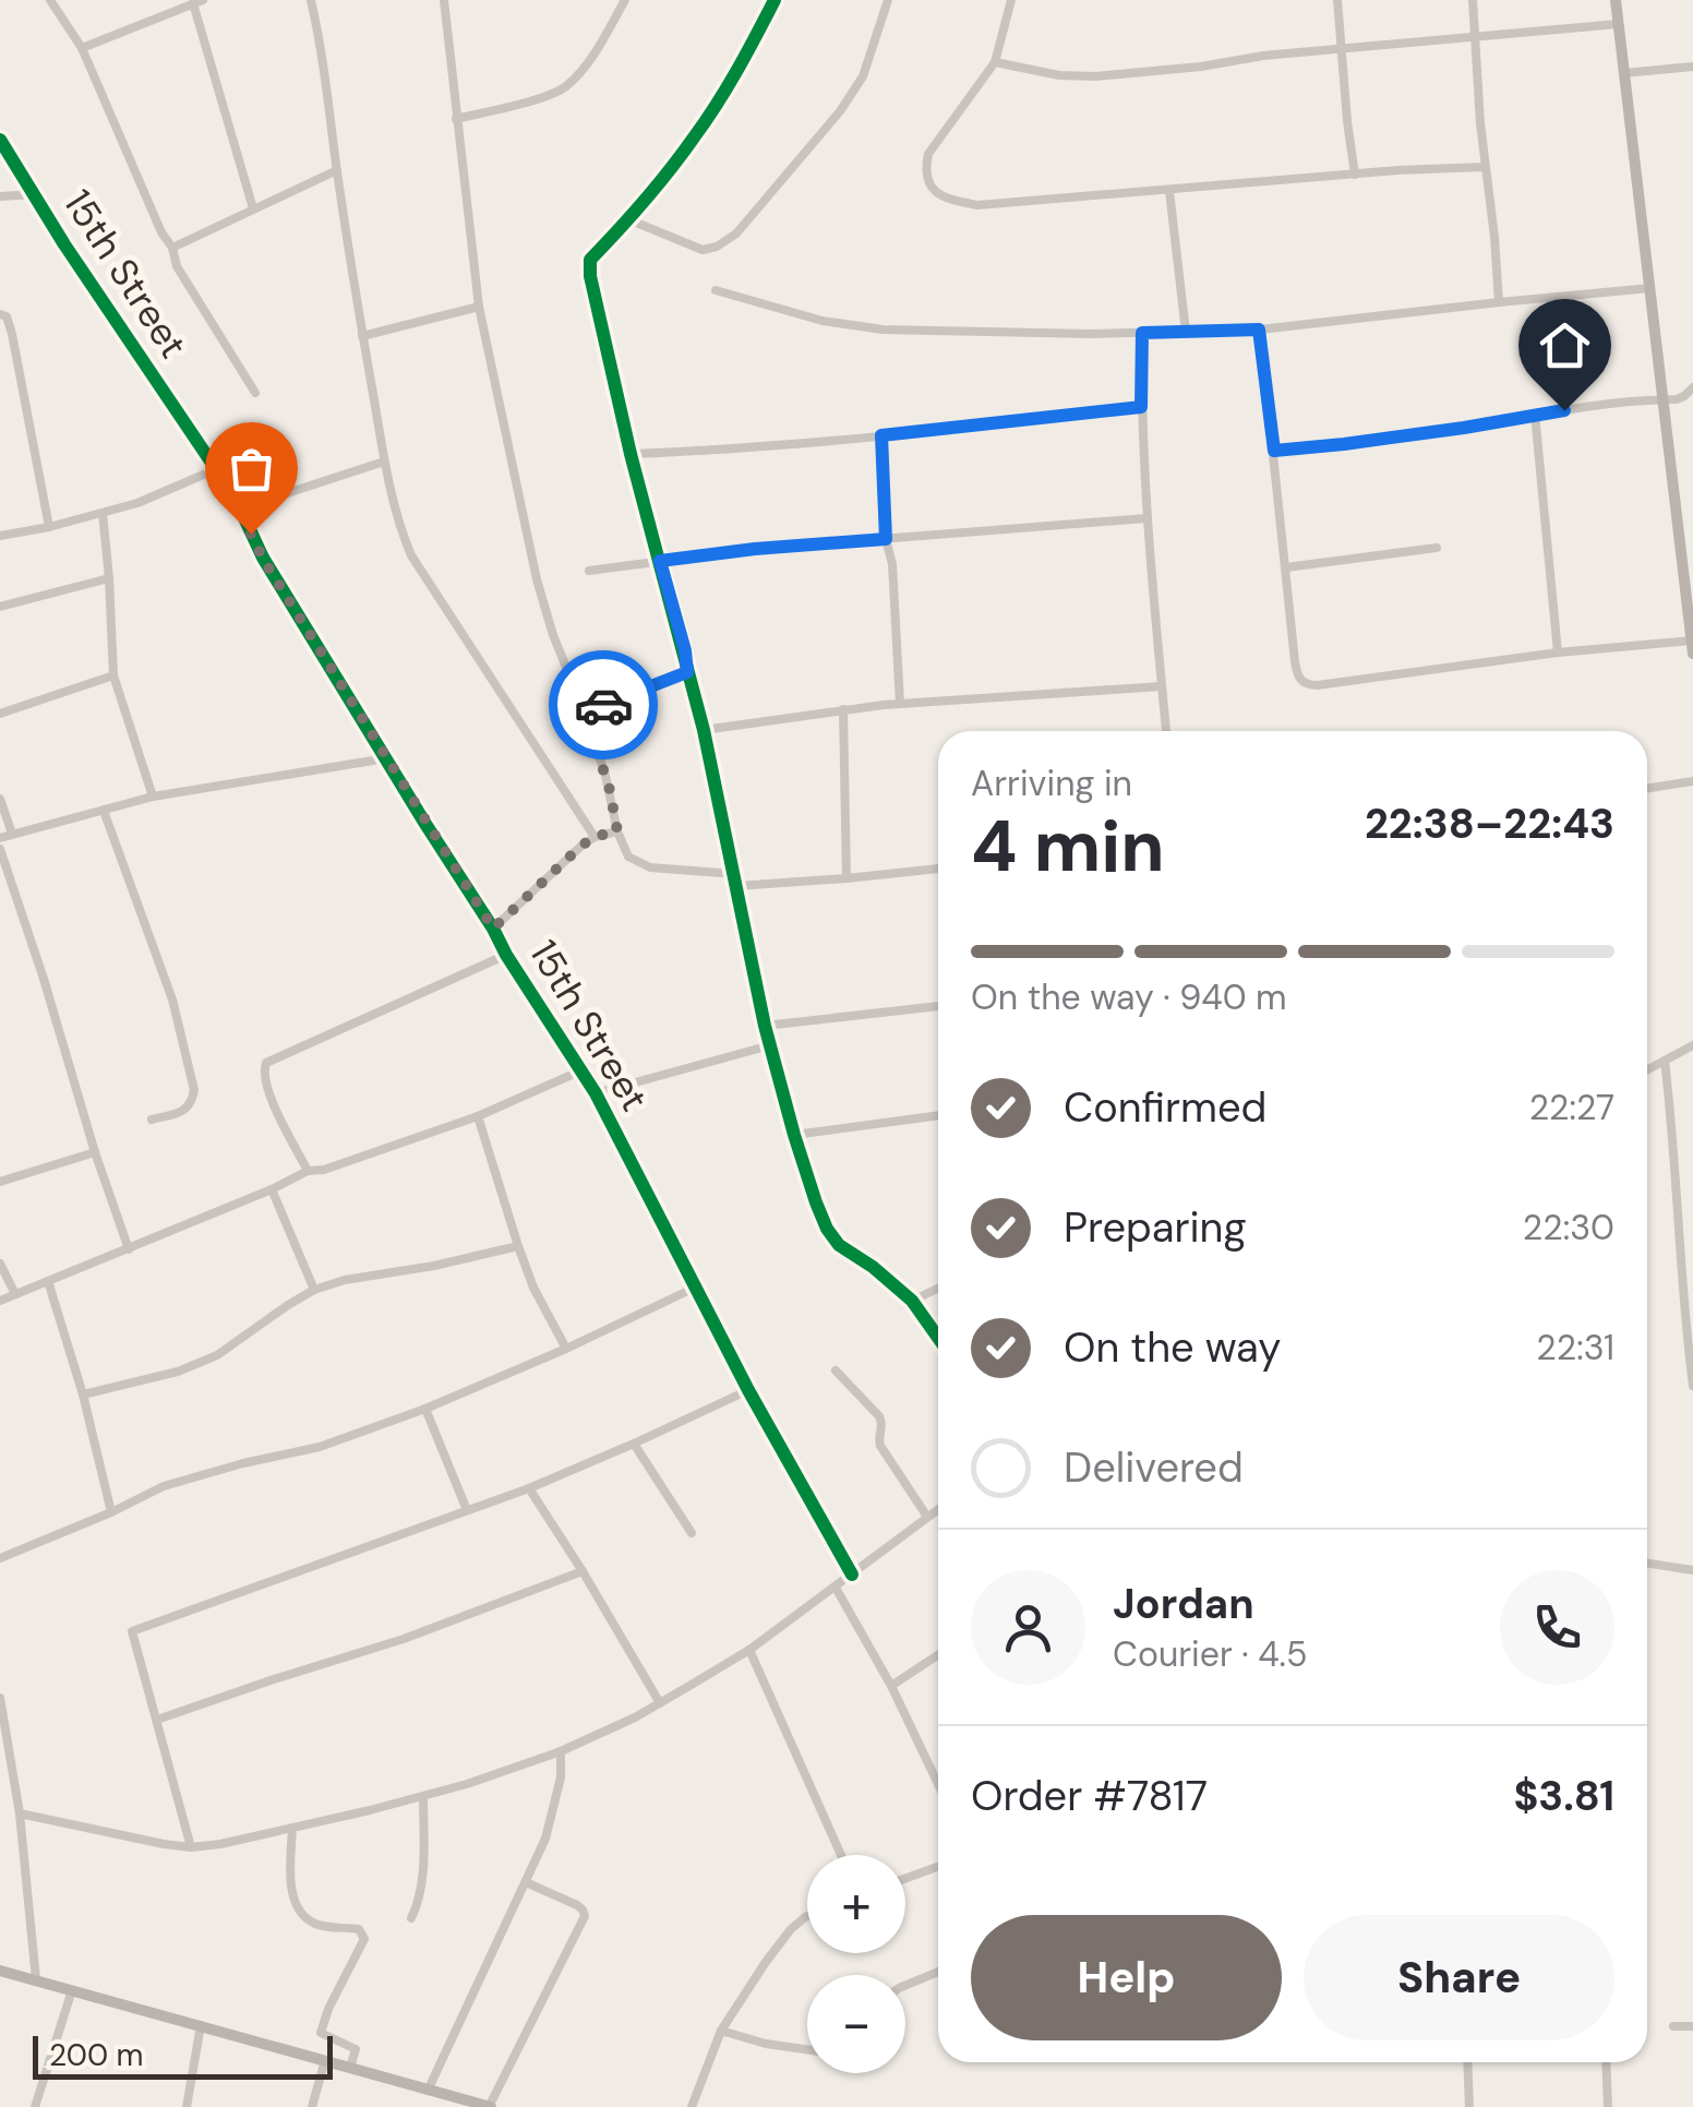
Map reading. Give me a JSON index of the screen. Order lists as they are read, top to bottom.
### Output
{
  "streets": {
    "street": ["15th Street"]
  },
  "scale_bar": "200 m",
  "page": {
    "heading": ["4 min", "Arriving in", "22:38–22:43"],
    "panel": [
      "Jordan",
      "Courier · 4.5",
      "Order #7817",
      "$3.81"
    ],
    "bar": "On the way · 940 m",
    "list": [
      ["Confirmed", "22:27"],
      ["Preparing", "22:30"],
      ["On the way", "22:31"],
      "Delivered"
    ],
    "map_buttons": ["+", "−"],
    "buttons": ["Help", "Share"],
    "scale": "200 m"
  }
}
